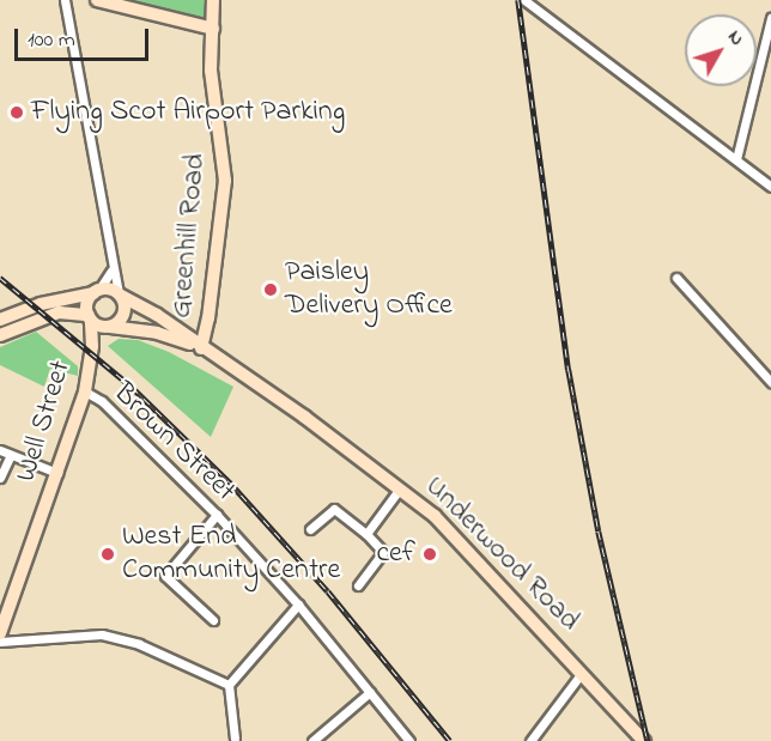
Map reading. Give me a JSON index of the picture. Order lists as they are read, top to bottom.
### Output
{
  "streets": {
    "main road": ["Greenhill Road", "Well Street", "Underwood Road"],
    "street": ["Brown Street"]
  },
  "crossings": [
    ["Greenhill Road", "Underwood Road"],
    ["Well Street", "Brown Street"],
    ["Well Street", "Underwood Road"]
  ],
  "places": [
    "Flying Scot Airport Parking",
    "Paisley Delivery Office",
    "West End Community Centre",
    "cef"
  ],
  "scale_bar": "100 m",
  "north": "top right"
}
